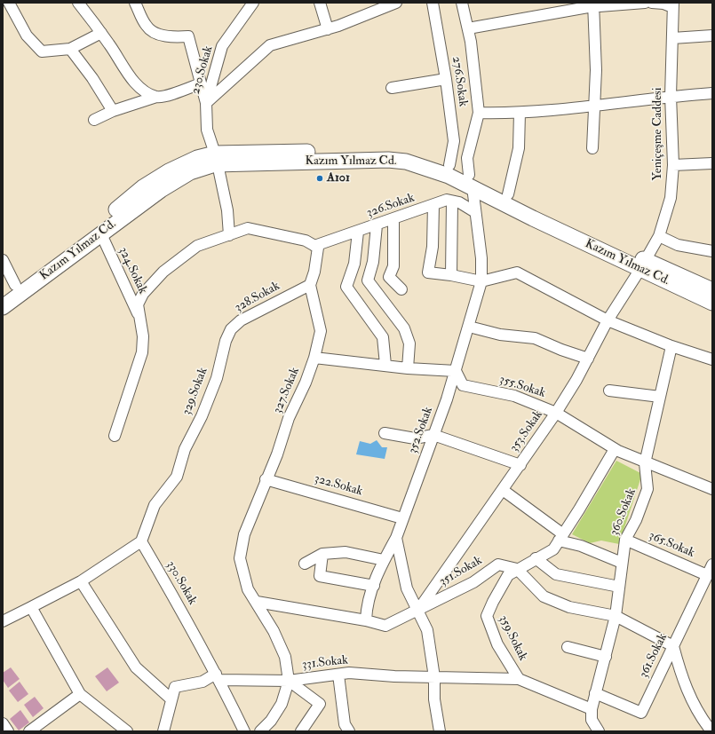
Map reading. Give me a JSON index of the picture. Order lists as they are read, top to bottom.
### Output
{
  "streets": {
    "highway": ["Kazım Yılmaz Cd."],
    "street": [
      "230.Sokak",
      "276.Sokak",
      "Yeniçeşme Caddesi",
      "326.Sokak",
      "324.Sokak",
      "328.Sokak",
      "355.Sokak",
      "327.Sokak",
      "329.Sokak",
      "352.Sokak",
      "353.Sokak",
      "322.Sokak",
      "360.Sokak",
      "365.Sokak",
      "351.Sokak",
      "330.Sokak",
      "359.Sokak",
      "361.Sokak",
      "331.Sokak"
    ]
  },
  "crossings": [
    ["230.Sokak", "Kazım Yılmaz Cd."],
    ["276.Sokak", "Kazım Yılmaz Cd."],
    ["Yeniçeşme Caddesi", "Kazım Yılmaz Cd."],
    ["Yeniçeşme Caddesi", "353.Sokak"],
    ["Kazım Yılmaz Cd.", "324.Sokak"],
    ["Kazım Yılmaz Cd.", "352.Sokak"],
    ["Kazım Yılmaz Cd.", "353.Sokak"],
    ["326.Sokak", "327.Sokak"],
    ["328.Sokak", "327.Sokak"],
    ["328.Sokak", "329.Sokak"],
    ["355.Sokak", "352.Sokak"],
    ["355.Sokak", "353.Sokak"],
    ["355.Sokak", "360.Sokak"],
    ["355.Sokak", "359.Sokak"],
    ["327.Sokak", "322.Sokak"],
    ["327.Sokak", "351.Sokak"],
    ["327.Sokak", "331.Sokak"],
    ["329.Sokak", "330.Sokak"],
    ["352.Sokak", "353.Sokak"],
    ["352.Sokak", "322.Sokak"],
    ["352.Sokak", "351.Sokak"],
    ["352.Sokak", "331.Sokak"],
    ["353.Sokak", "351.Sokak"],
    ["360.Sokak", "365.Sokak"],
    ["360.Sokak", "359.Sokak"],
    ["360.Sokak", "361.Sokak"],
    ["365.Sokak", "361.Sokak"],
    ["351.Sokak", "359.Sokak"],
    ["330.Sokak", "331.Sokak"],
    ["359.Sokak", "331.Sokak"]
  ],
  "places": ["A101"]
}
